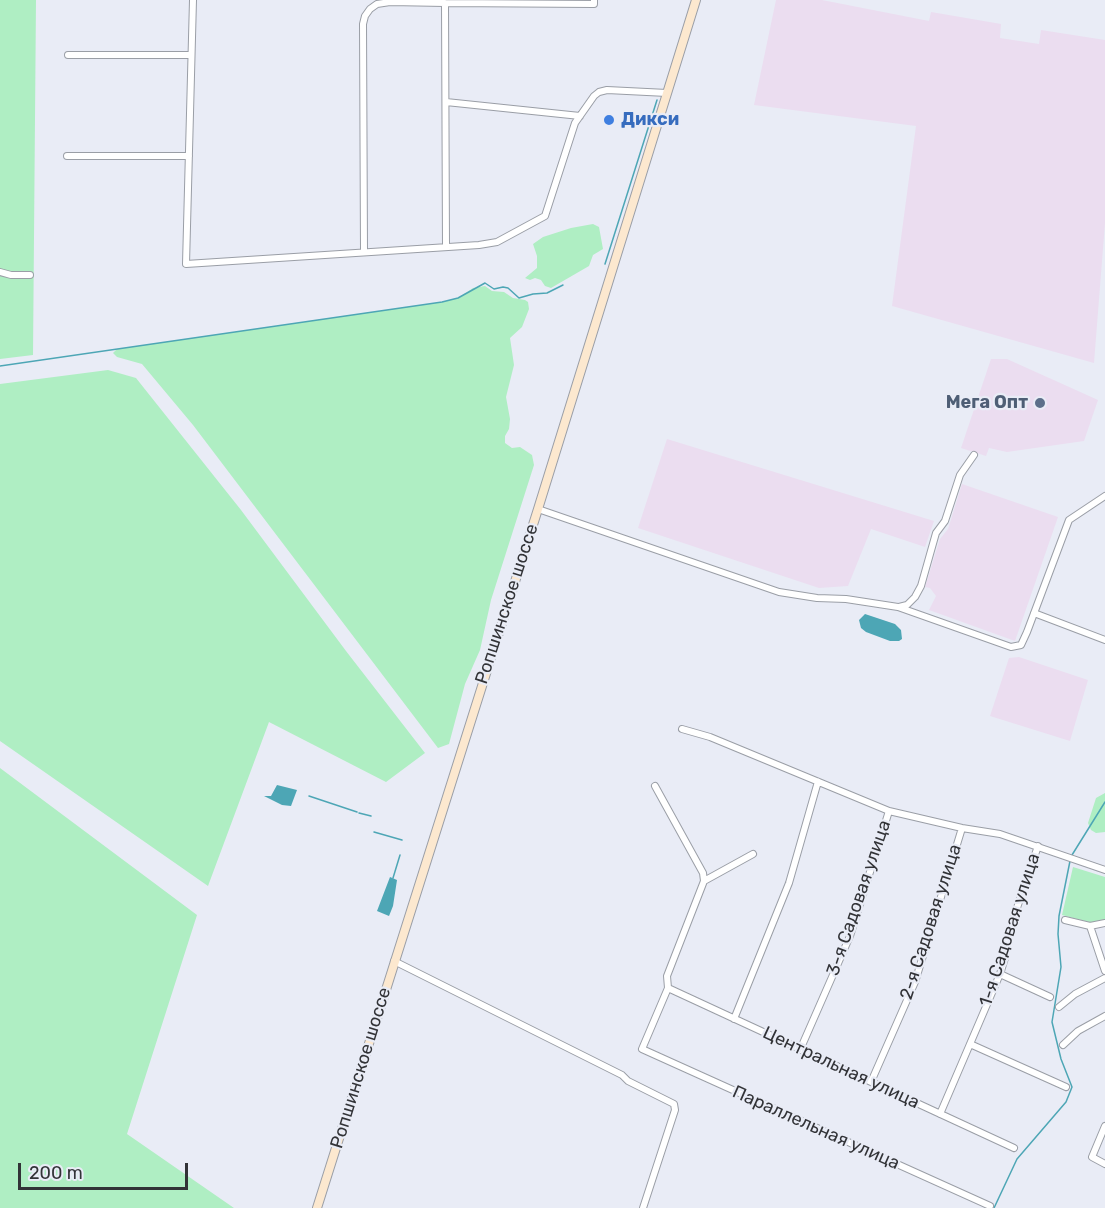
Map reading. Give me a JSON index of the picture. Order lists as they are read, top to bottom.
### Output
{
  "streets": {
    "main road": ["Ропшинское шоссе"],
    "street": [
      "3-я Садовая улица",
      "2-я Садовая улица",
      "1-я Садовая улица",
      "Центральная улица",
      "Параллельная улица"
    ]
  },
  "crossings": [
    ["3-я Садовая улица", "Центральная улица"],
    ["2-я Садовая улица", "Центральная улица"],
    ["1-я Садовая улица", "Центральная улица"],
    ["Центральная улица", "Параллельная улица"]
  ],
  "places": ["Дикси", "Мега Опт"],
  "scale_bar": "200 m"
}
